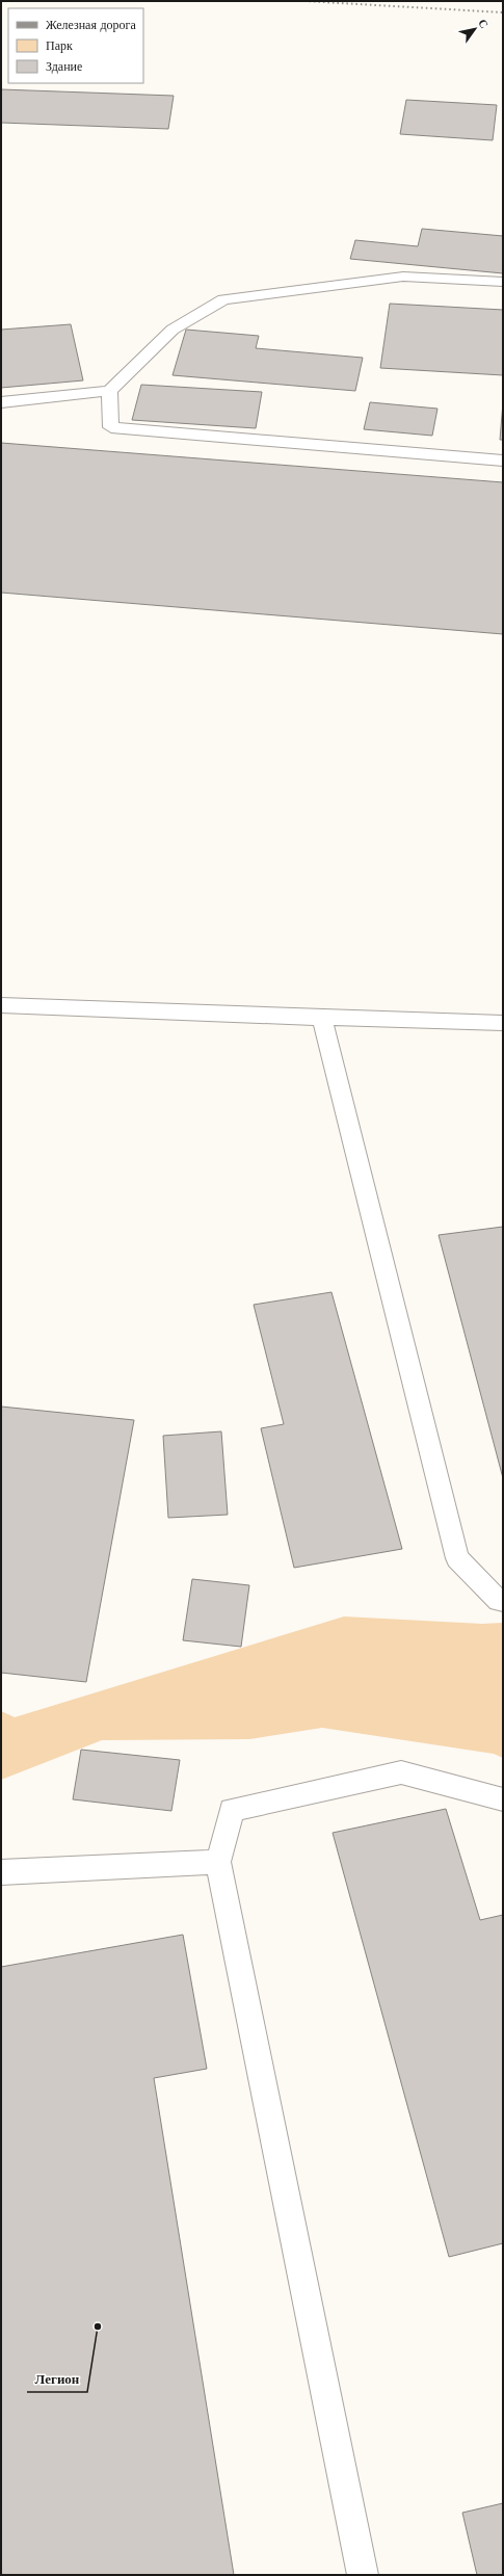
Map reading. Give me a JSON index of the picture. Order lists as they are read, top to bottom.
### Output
{
  "places": ["Легион"],
  "legend": ["Железная дорога", "Парк", "Здание"],
  "north": "top right"
}
